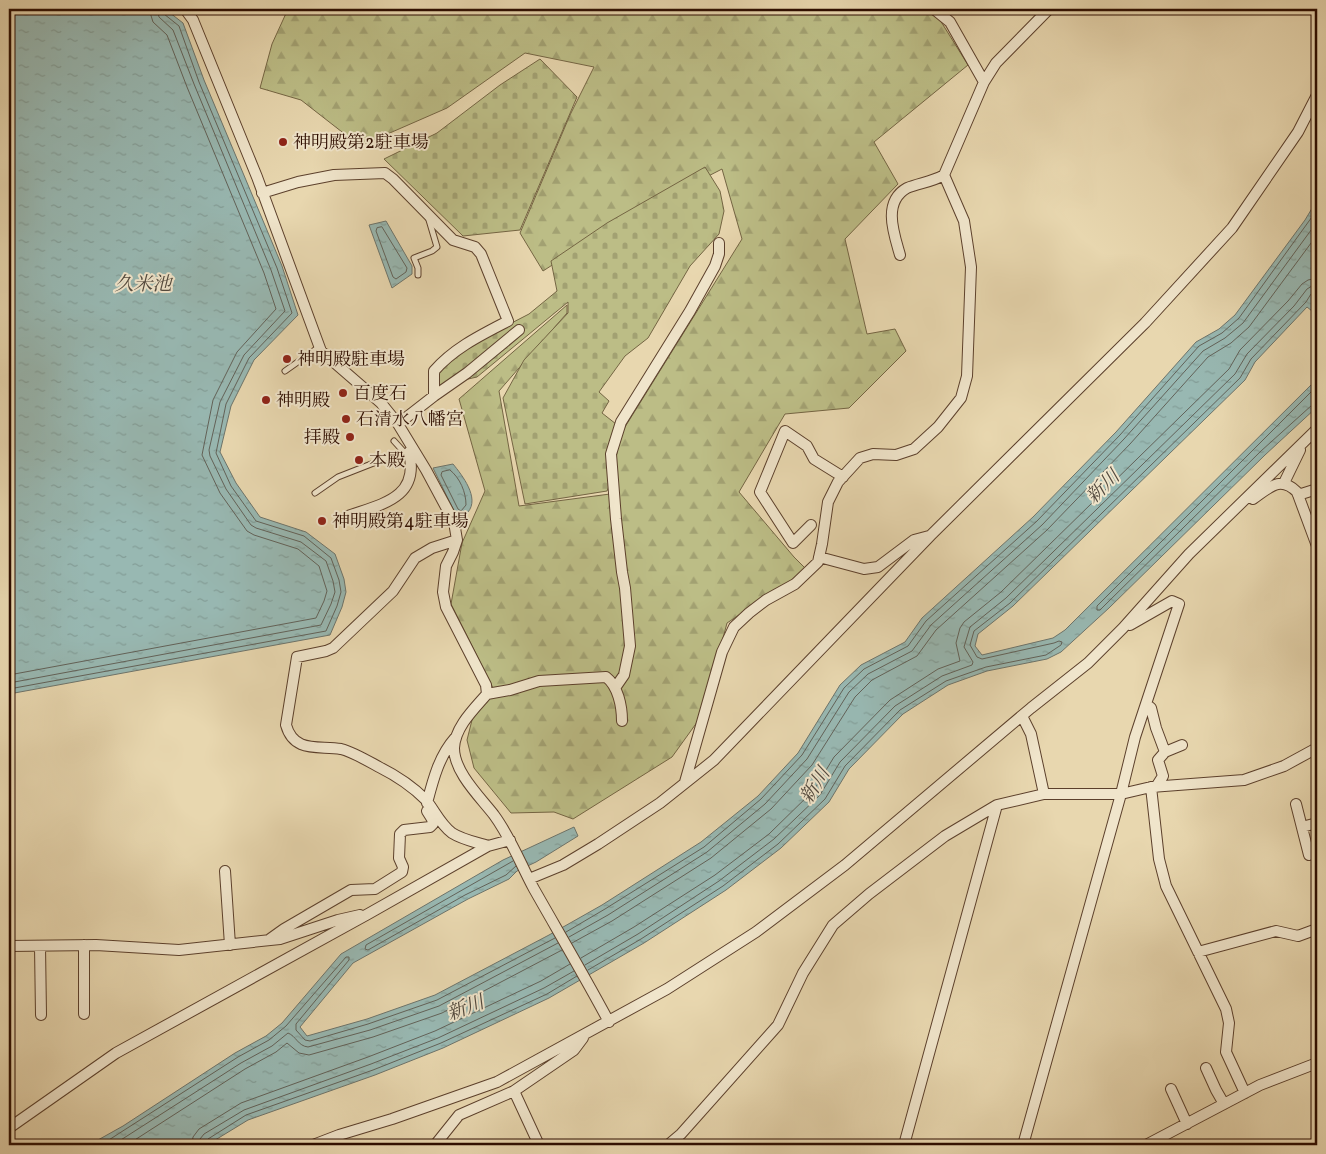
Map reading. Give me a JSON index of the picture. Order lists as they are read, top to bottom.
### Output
{
  "water": ["久米池", "新川"],
  "places": [
    "神明殿第2駐車場",
    "神明殿駐車場",
    "百度石",
    "神明殿",
    "石清水八幡宮",
    "拝殿",
    "本殿",
    "神明殿第4駐車場"
  ]
}
